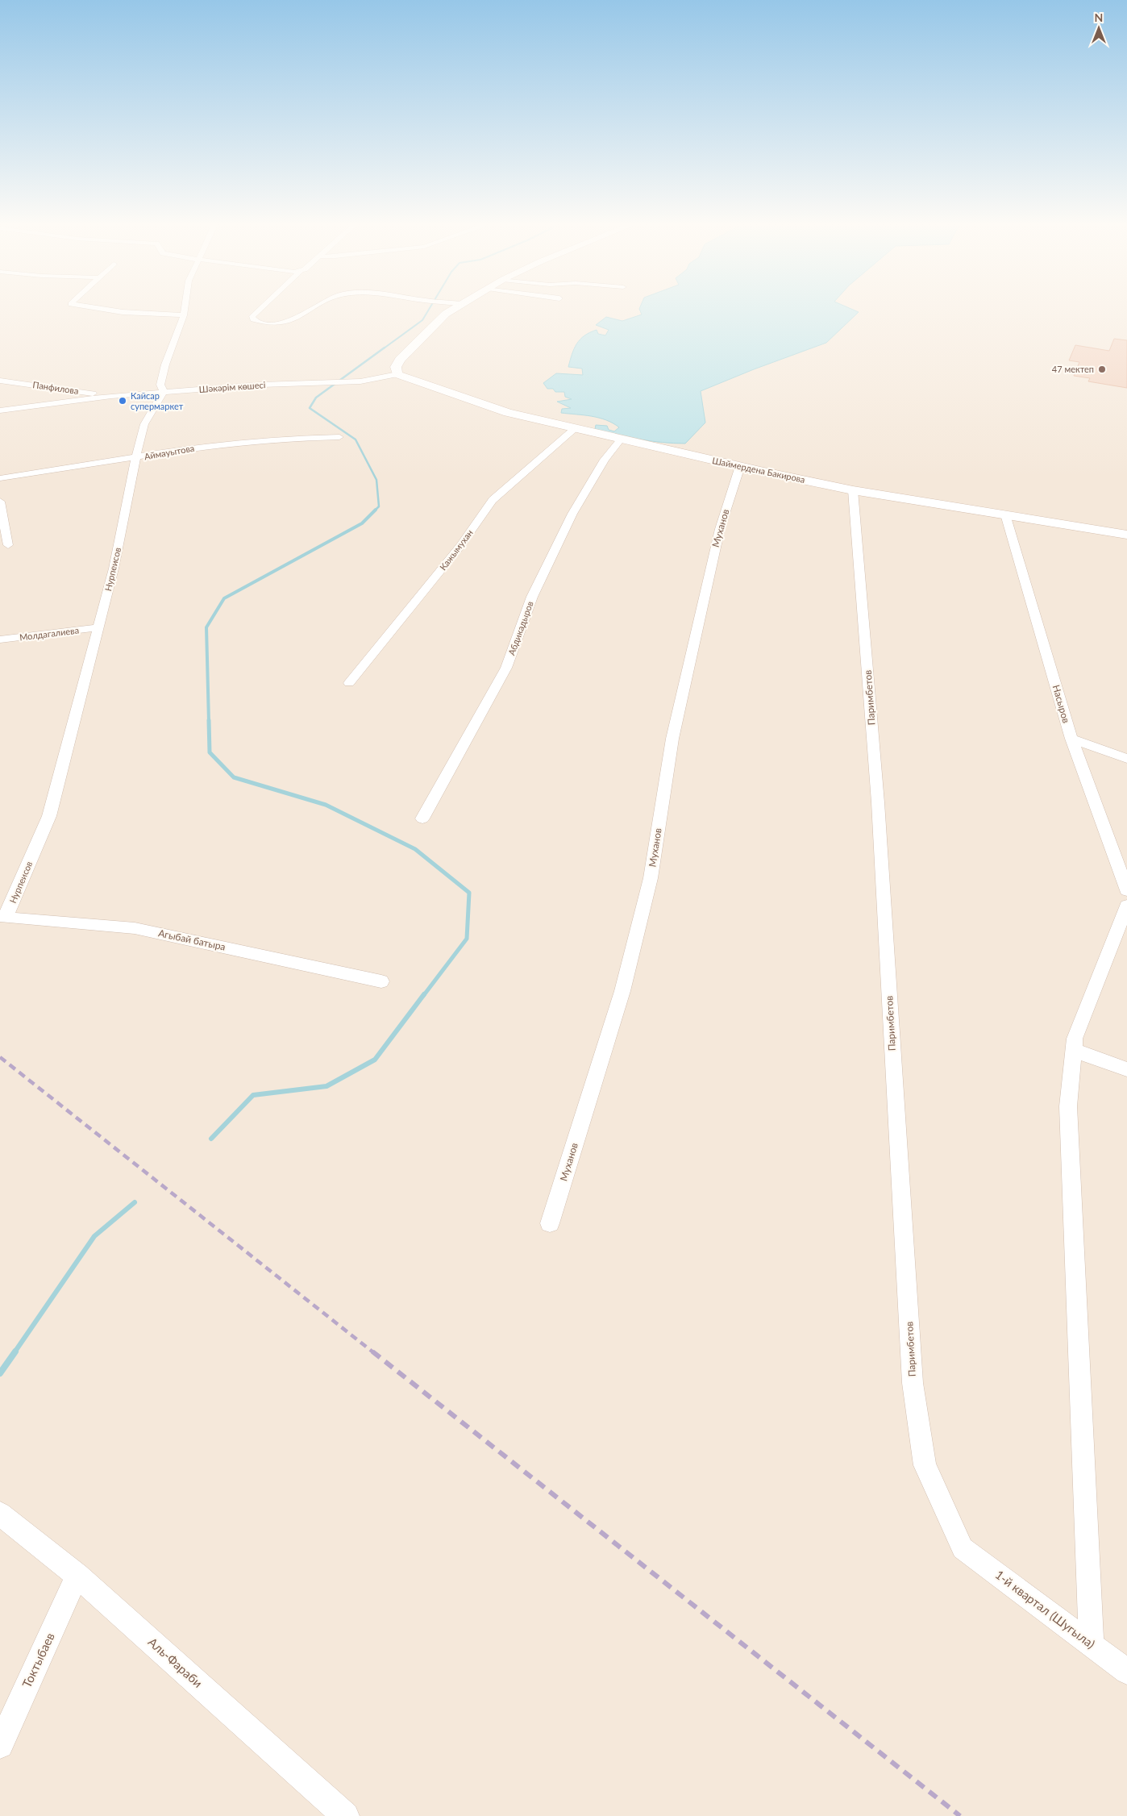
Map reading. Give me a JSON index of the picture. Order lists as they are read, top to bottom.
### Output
{
  "streets": {
    "street": [
      "Шәкәрім көшесі",
      "Панфилова",
      "Аймауытова",
      "Шаймердена Бакирова",
      "Муханов",
      "Кажымухан",
      "Нурпеисов",
      "Абдикадыров",
      "Молдагалиева",
      "Паримбетов",
      "Насыров",
      "Агыбай батыра",
      "1-й квартал (Шугыла)",
      "Токтыбаев",
      "Аль-Фараби"
    ]
  },
  "crossings": [
    ["Шәкәрім көшесі", "Панфилова"],
    ["Шәкәрім көшесі", "Шаймердена Бакирова"],
    ["Шәкәрім көшесі", "Нурпеисов"],
    ["Аймауытова", "Нурпеисов"],
    ["Шаймердена Бакирова", "Муханов"],
    ["Шаймердена Бакирова", "Кажымухан"],
    ["Шаймердена Бакирова", "Абдикадыров"],
    ["Шаймердена Бакирова", "Паримбетов"],
    ["Шаймердена Бакирова", "Насыров"],
    ["Нурпеисов", "Молдагалиева"],
    ["Нурпеисов", "Агыбай батыра"],
    ["Паримбетов", "1-й квартал (Шугыла)"],
    ["Токтыбаев", "Аль-Фараби"]
  ],
  "places": ["47 мектеп", "Кайсар супермаркет"],
  "north": "top"
}
